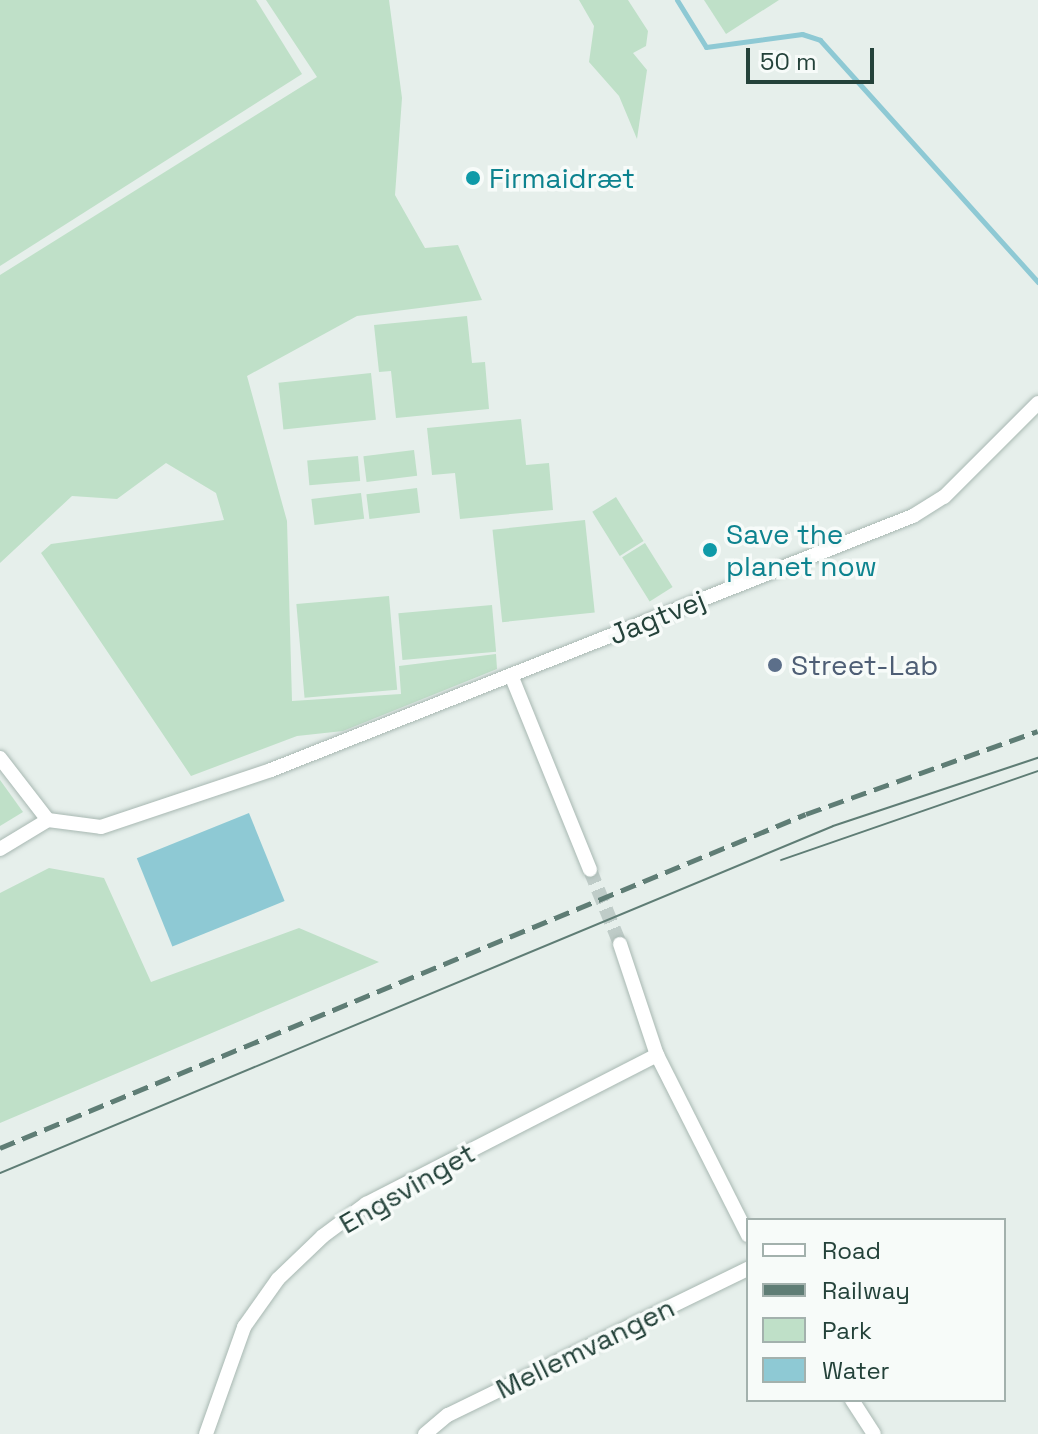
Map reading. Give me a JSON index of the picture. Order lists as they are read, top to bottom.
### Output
{
  "streets": {
    "street": ["Jagtvej", "Engsvinget", "Mellemvangen"]
  },
  "places": ["Firmaidræt", "Save the planet now", "Street-Lab"],
  "legend": [
    "Road",
    "Railway",
    "Park",
    "Water"
  ],
  "scale_bar": "50 m"
}
